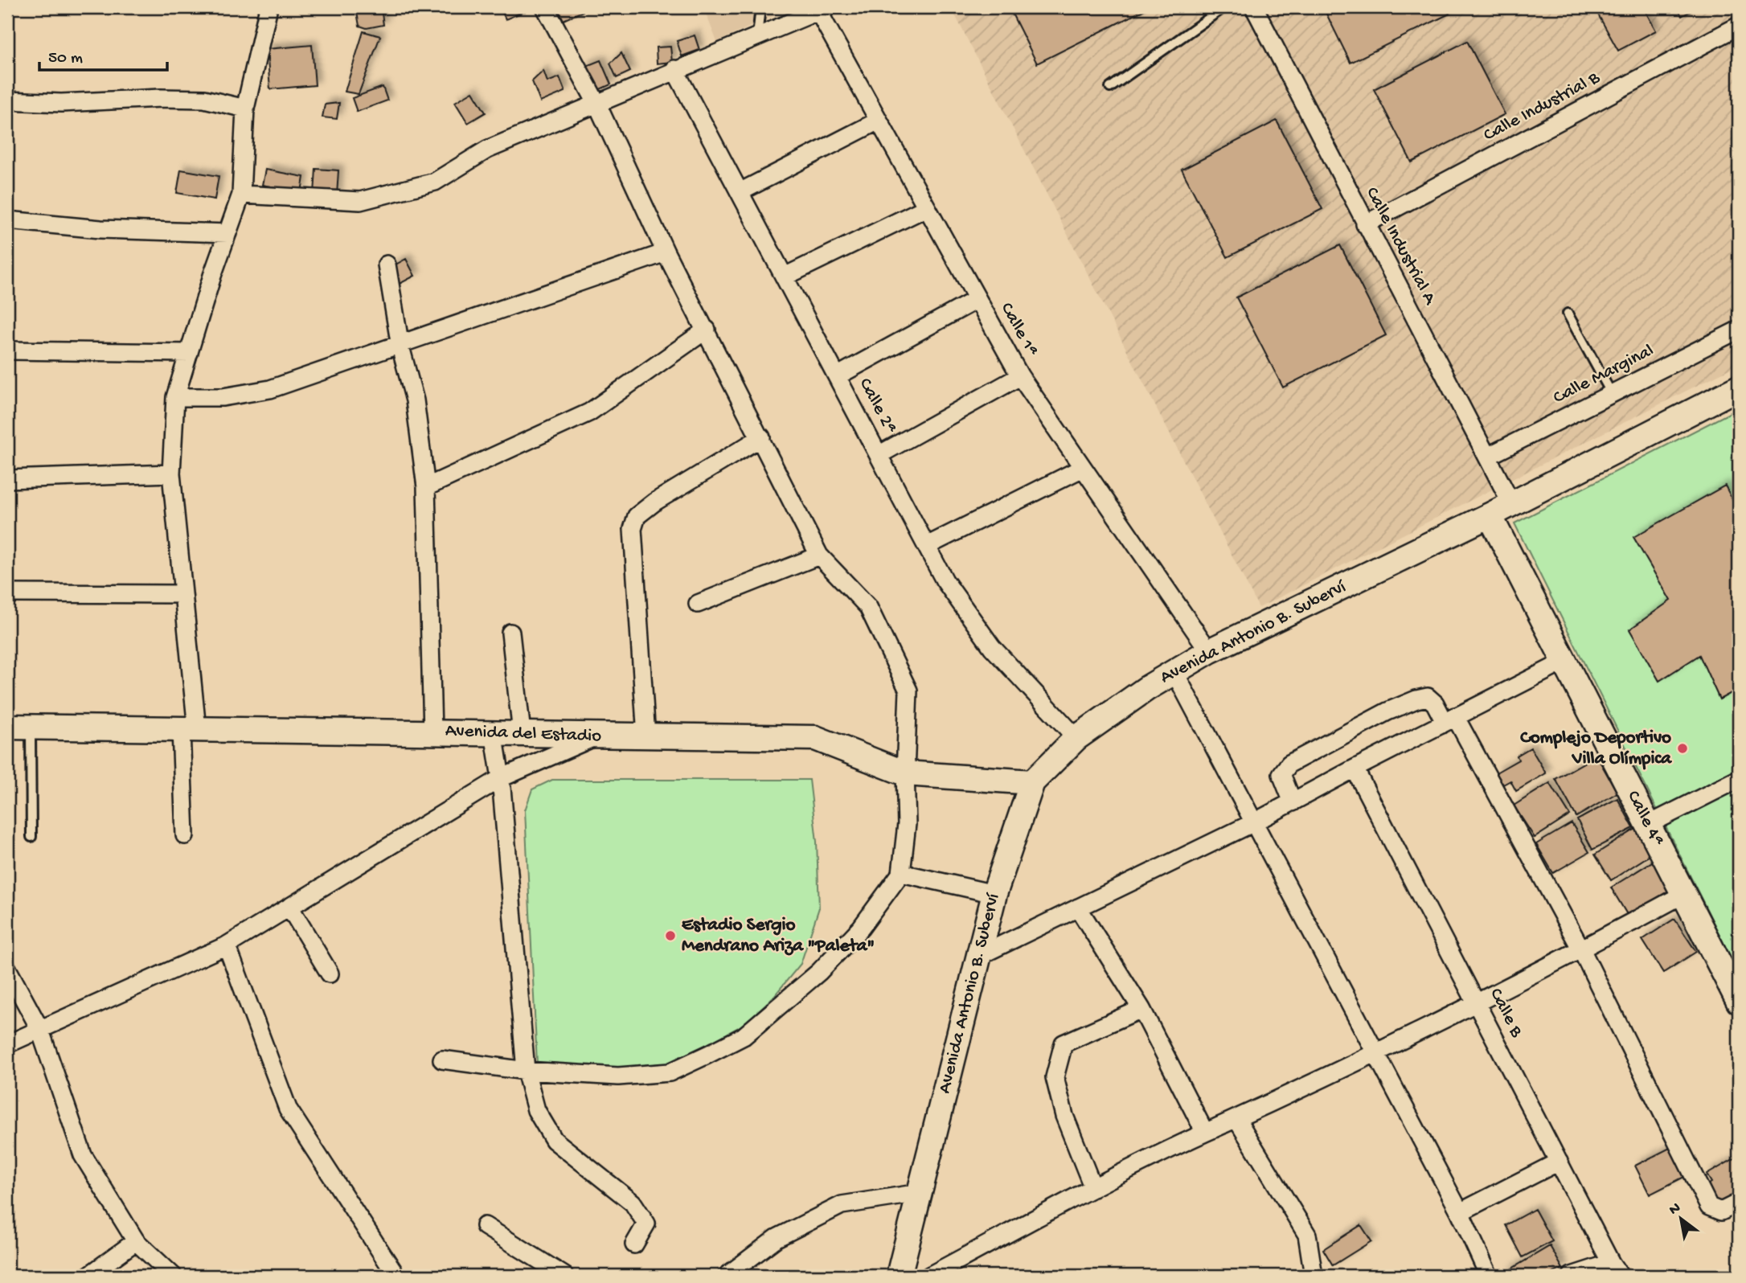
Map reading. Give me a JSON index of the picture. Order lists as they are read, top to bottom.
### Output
{
  "streets": {
    "street": [
      "Calle Industrial B",
      "Calle Industrial A",
      "Calle 1ª",
      "Calle Marginal",
      "Calle 2ª",
      "Avenida Antonio B. Suberví",
      "Avenida del Estadio",
      "Calle 4ª",
      "Calle B"
    ]
  },
  "crossings": [
    ["Calle Industrial B", "Calle Industrial A"],
    ["Calle Industrial A", "Calle Marginal"],
    ["Calle Industrial A", "Avenida Antonio B. Suberví"],
    ["Calle 1ª", "Avenida Antonio B. Suberví"],
    ["Calle 2ª", "Avenida Antonio B. Suberví"],
    ["Avenida Antonio B. Suberví", "Avenida del Estadio"],
    ["Avenida Antonio B. Suberví", "Calle 4ª"]
  ],
  "places": ["Complejo Deportivo Villa Olímpica", "Estadio Sergio Mendrano Ariza \"Paleta\""],
  "scale_bar": "50 m",
  "north": "top left"
}
